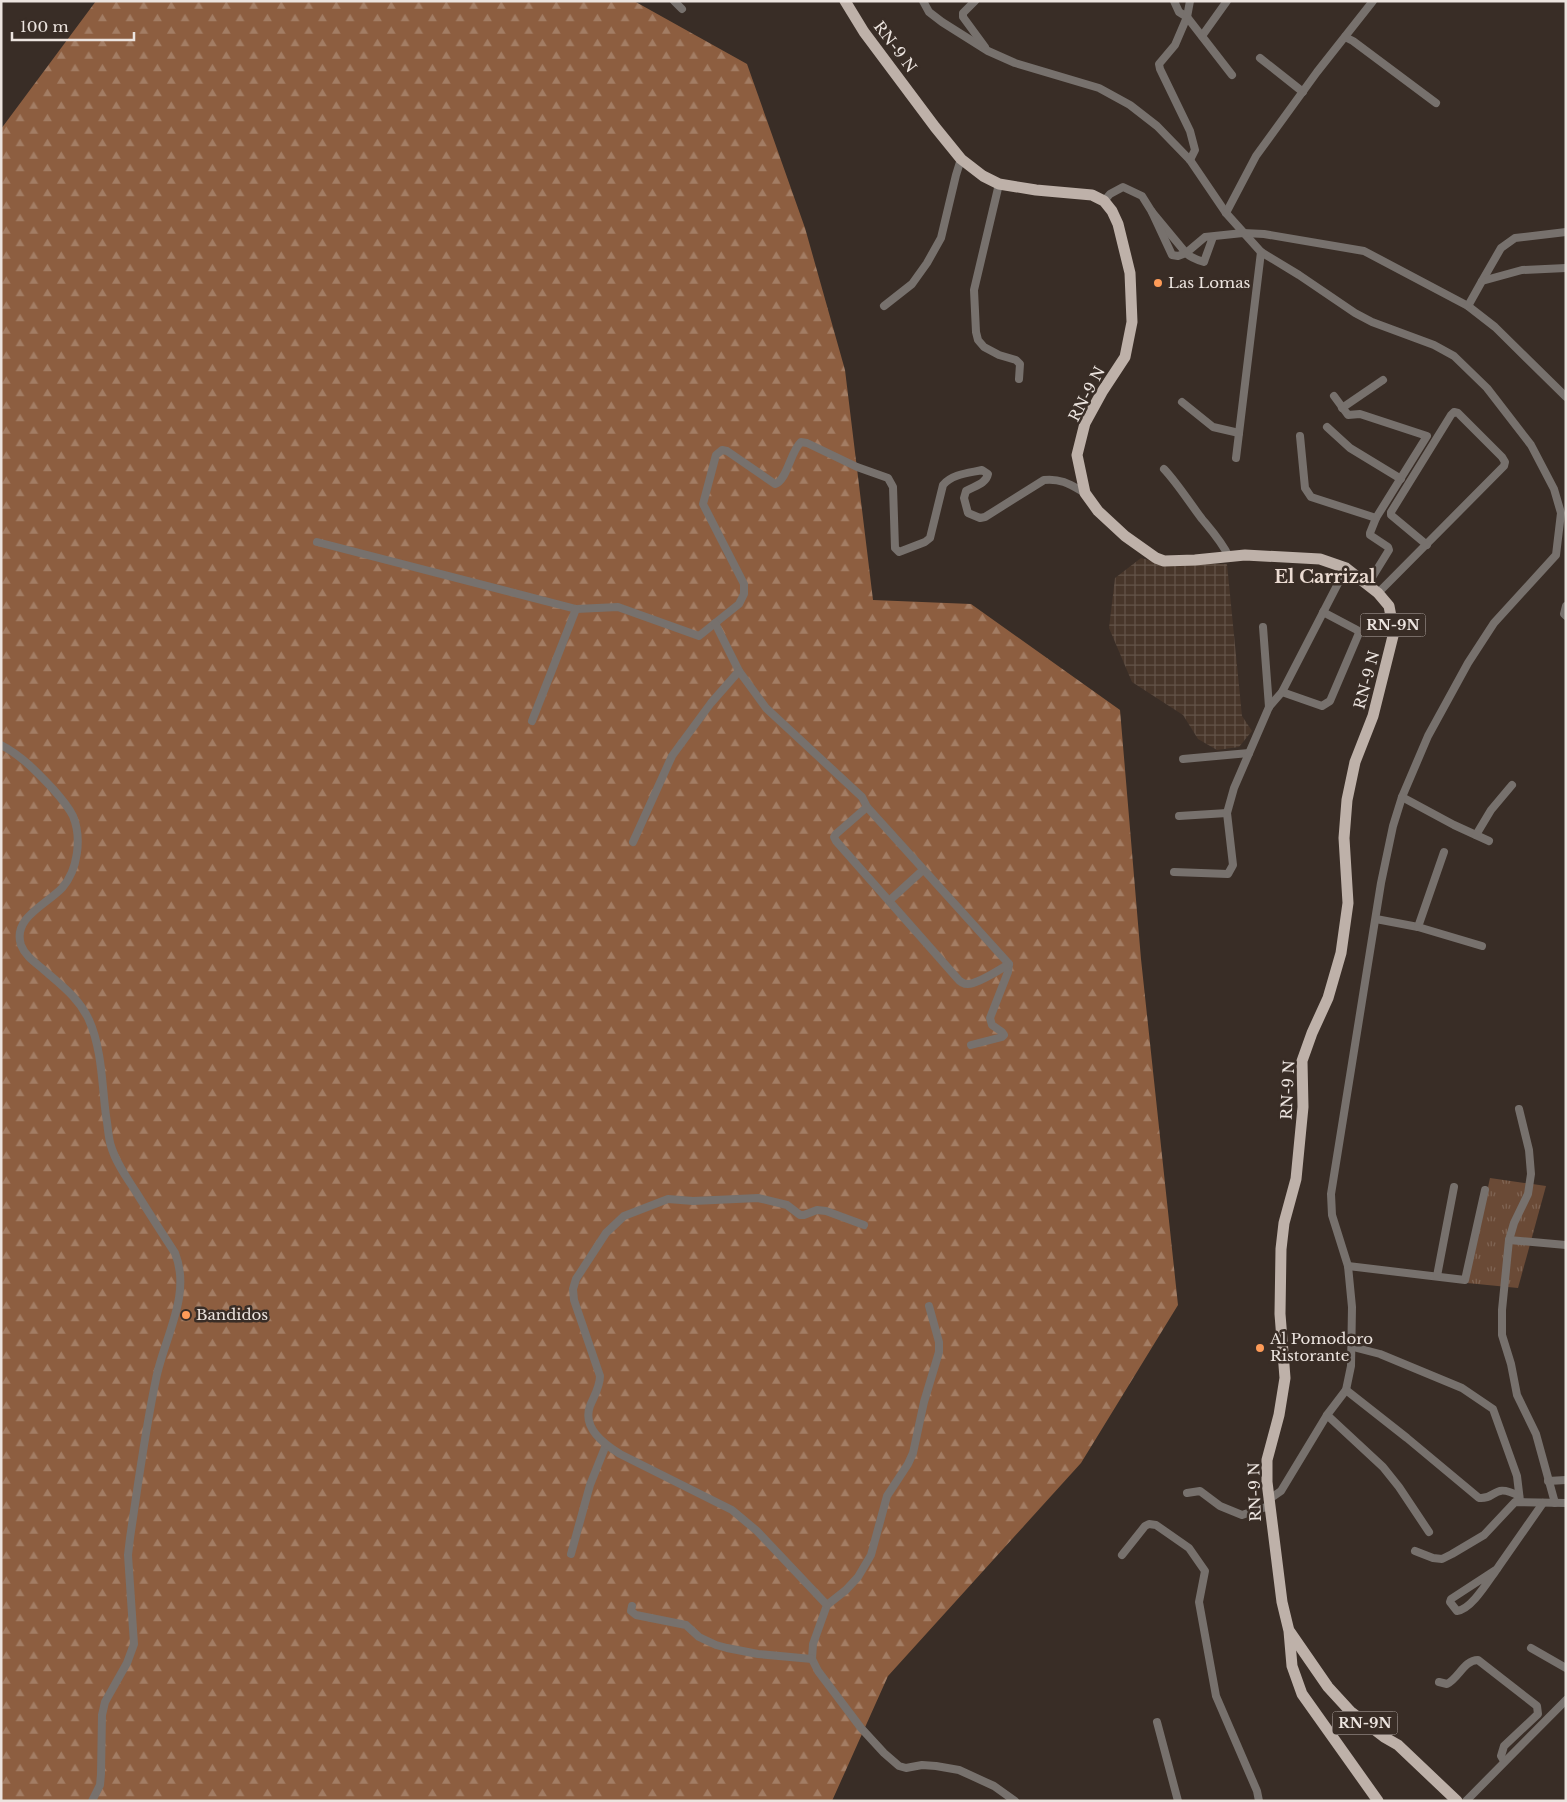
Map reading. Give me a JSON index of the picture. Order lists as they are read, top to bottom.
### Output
{
  "streets": {
    "main road": ["RN-9 N", "RN-9N"]
  },
  "crossings": [
    ["RN-9 N", "RN-9N"]
  ],
  "districts": ["El Carrizal"],
  "places": ["Las Lomas", "Bandidos", "Al Pomodoro Ristorante"],
  "scale_bar": "100 m"
}
